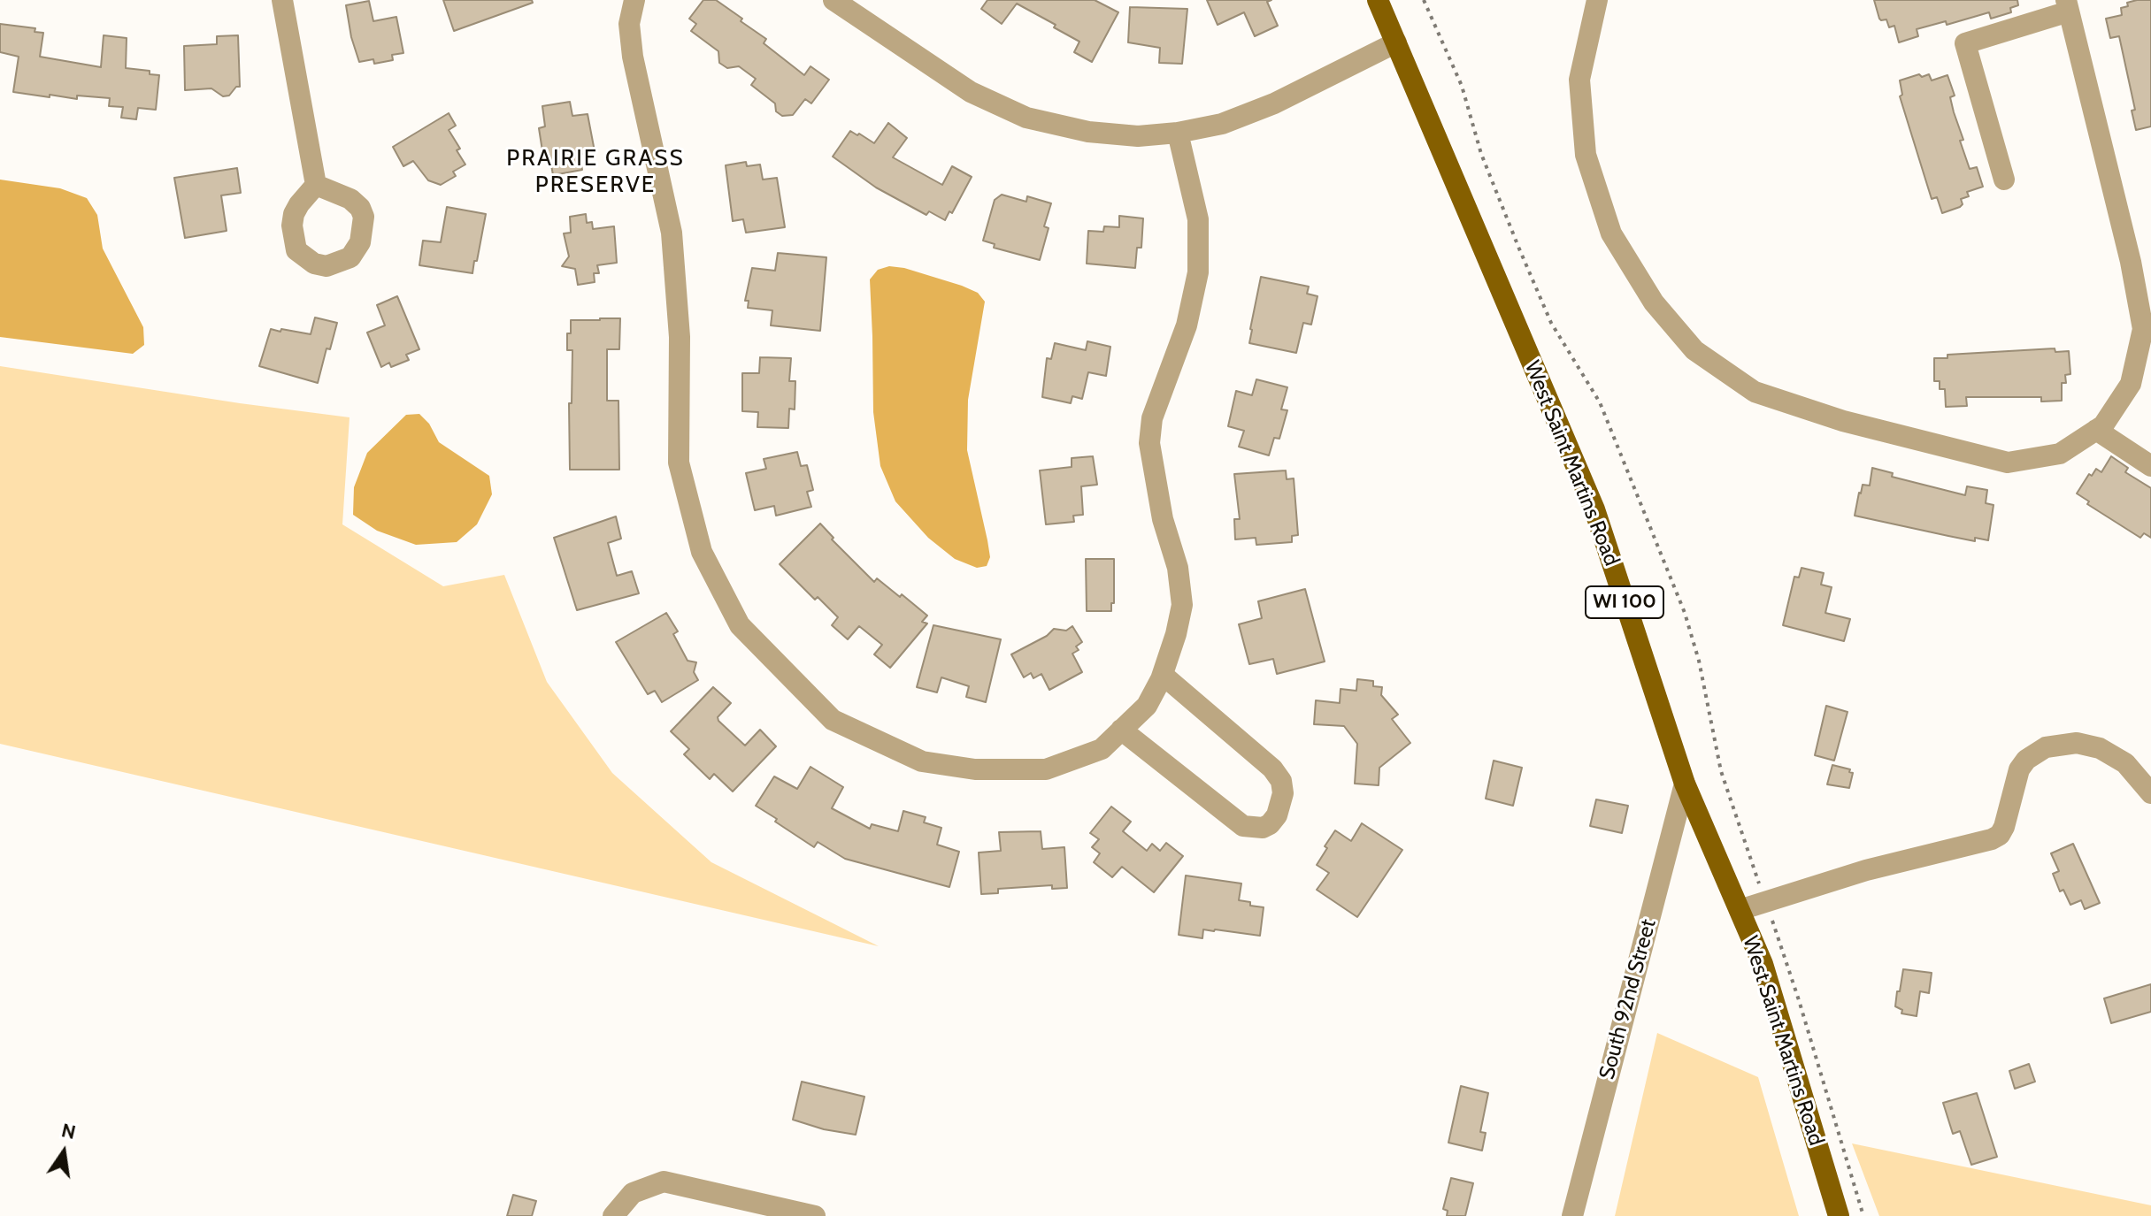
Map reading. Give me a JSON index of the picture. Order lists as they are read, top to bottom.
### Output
{
  "streets": {
    "main road": ["West Saint Martins Road", "WI 100"],
    "street": ["South 92nd Street"]
  },
  "crossings": [
    ["West Saint Martins Road", "South 92nd Street"]
  ],
  "districts": ["PRAIRIE GRASS PRESERVE"],
  "north": "top"
}
